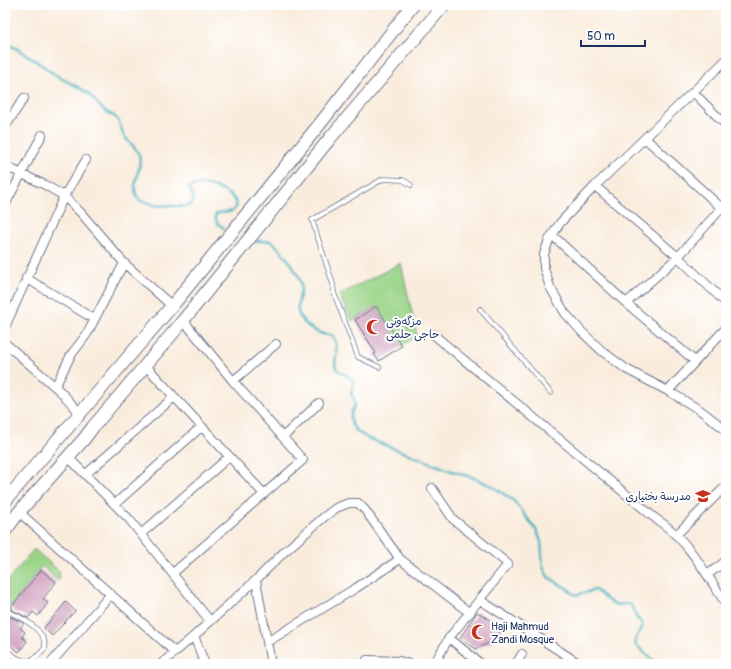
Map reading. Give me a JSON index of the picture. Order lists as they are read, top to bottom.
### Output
{
  "places": {
    "mosque": ["مزگەوتی حاجی حلمی", "Haji Mahmud Zandi Mosque"],
    "school or university": ["مدرسة بختيارى"]
  },
  "scale_bar": "50 m"
}
